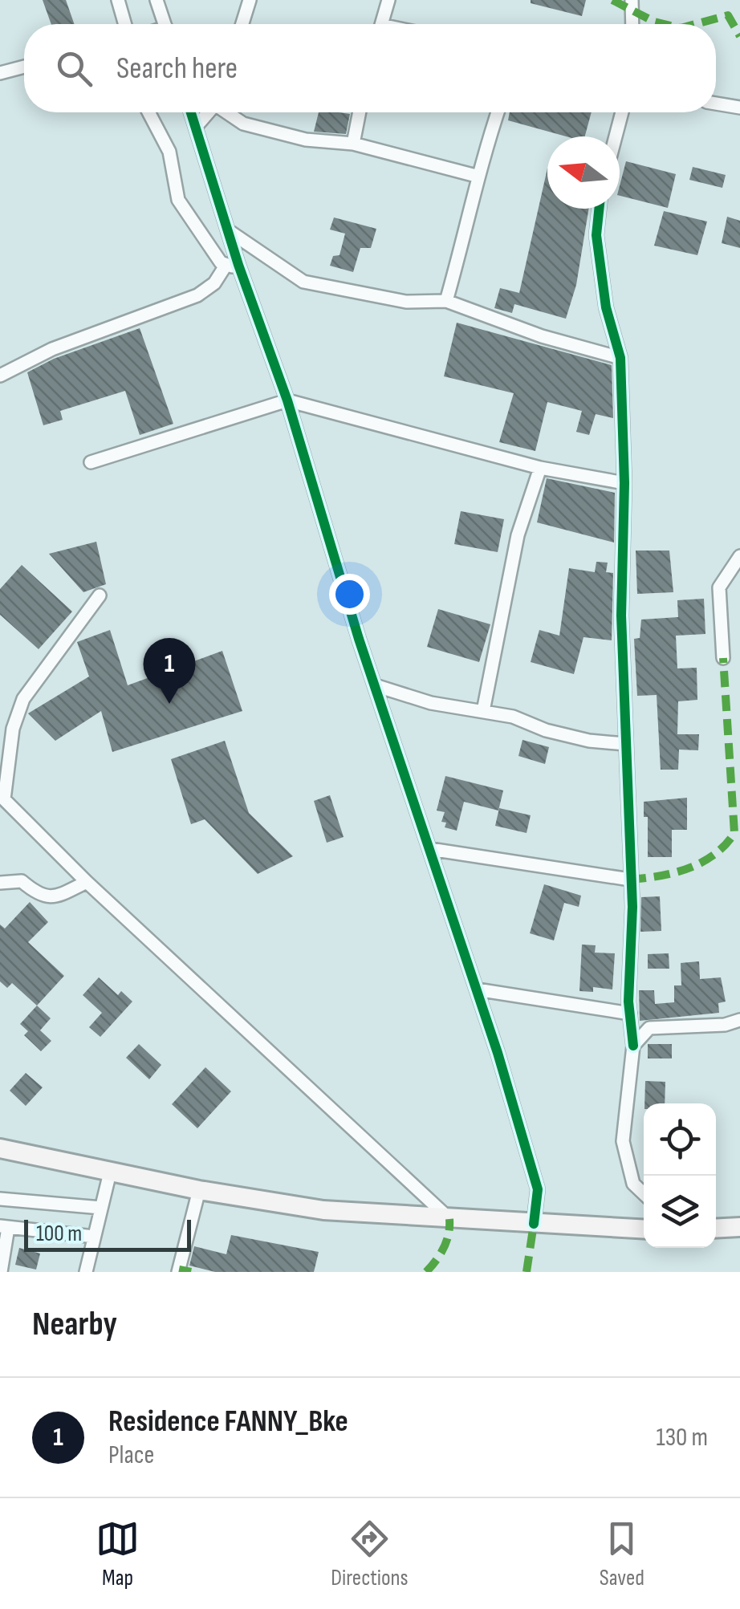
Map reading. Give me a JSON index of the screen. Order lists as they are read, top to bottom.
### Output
{
  "scale_bar": "100 m",
  "north": "left",
  "page": {
    "search": "Search here",
    "pins": "1",
    "scale": "100 m",
    "heading": "Nearby",
    "list": [
      {
        "mark": "1",
        "name": "Residence FANNY_Bke",
        "note": "Place",
        "value": "130 m"
      }
    ],
    "nav": ["Map", "Directions", "Saved"]
  }
}
